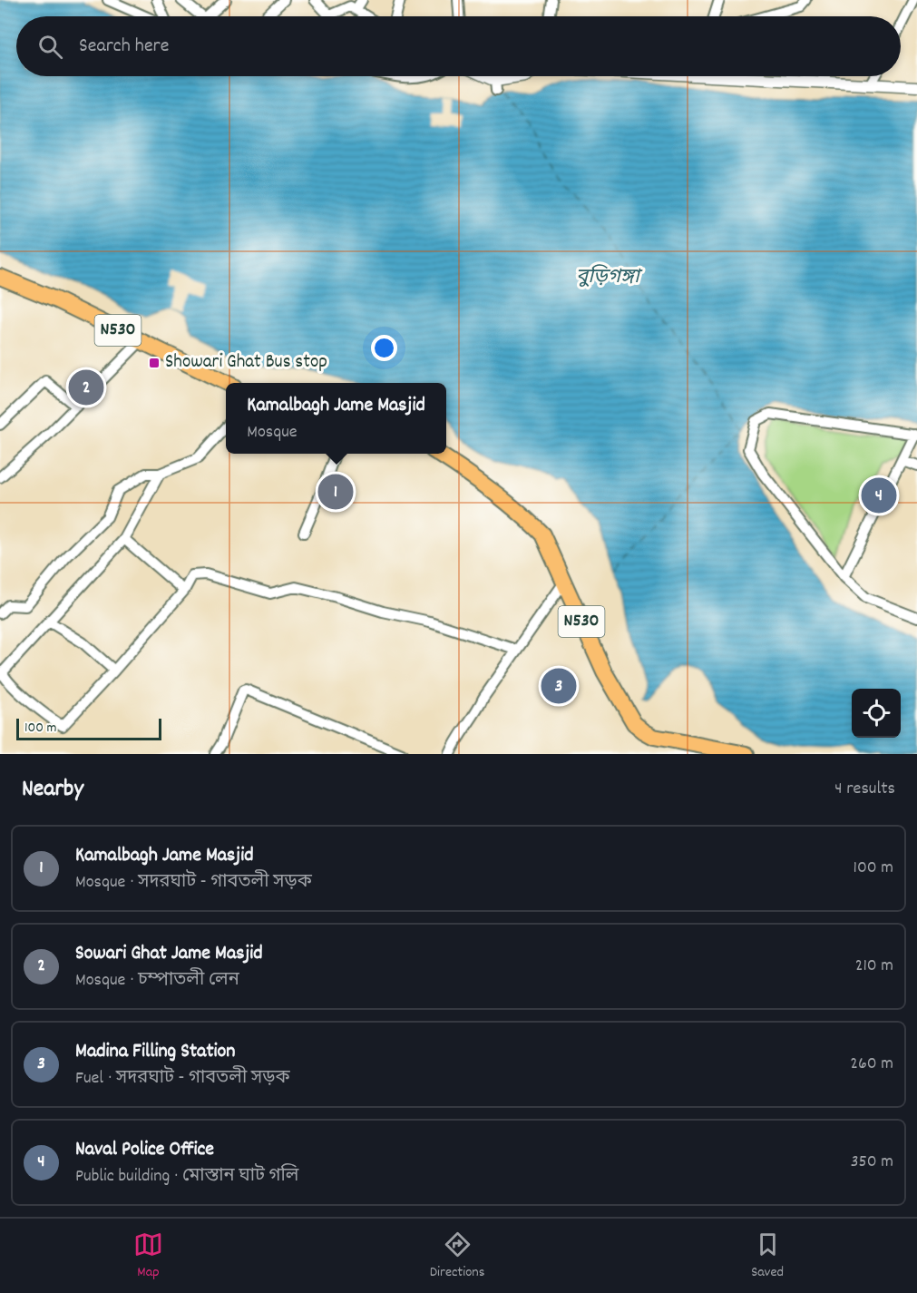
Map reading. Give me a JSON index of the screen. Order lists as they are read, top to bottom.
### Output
{
  "streets": {
    "highway": ["N530"]
  },
  "water": ["বুড়িগঙ্গা"],
  "places": {
    "transit": ["Showari Ghat Bus stop"]
  },
  "scale_bar": "100 m",
  "page": {
    "search": "Search here",
    "pins": [
      "2",
      "1",
      "4",
      "3"
    ],
    "popup": ["Kamalbagh Jame Masjid", "Mosque"],
    "scale": "100 m",
    "heading": ["Nearby", "4 results"],
    "list": [
      {
        "mark": "1",
        "name": "Kamalbagh Jame Masjid",
        "note": "Mosque · সদরঘাট - গাবতলী সড়ক",
        "value": "100 m"
      },
      {
        "mark": "2",
        "name": "Sowari Ghat Jame Masjid",
        "note": "Mosque · চম্পাতলী লেন",
        "value": "210 m"
      },
      {
        "mark": "3",
        "name": "Madina Filling Station",
        "note": "Fuel · সদরঘাট - গাবতলী সড়ক",
        "value": "260 m"
      },
      {
        "mark": "4",
        "name": "Naval Police Office",
        "note": "Public building · মোস্তান ঘাট গলি",
        "value": "350 m"
      }
    ],
    "nav": ["Map", "Directions", "Saved"]
  }
}
